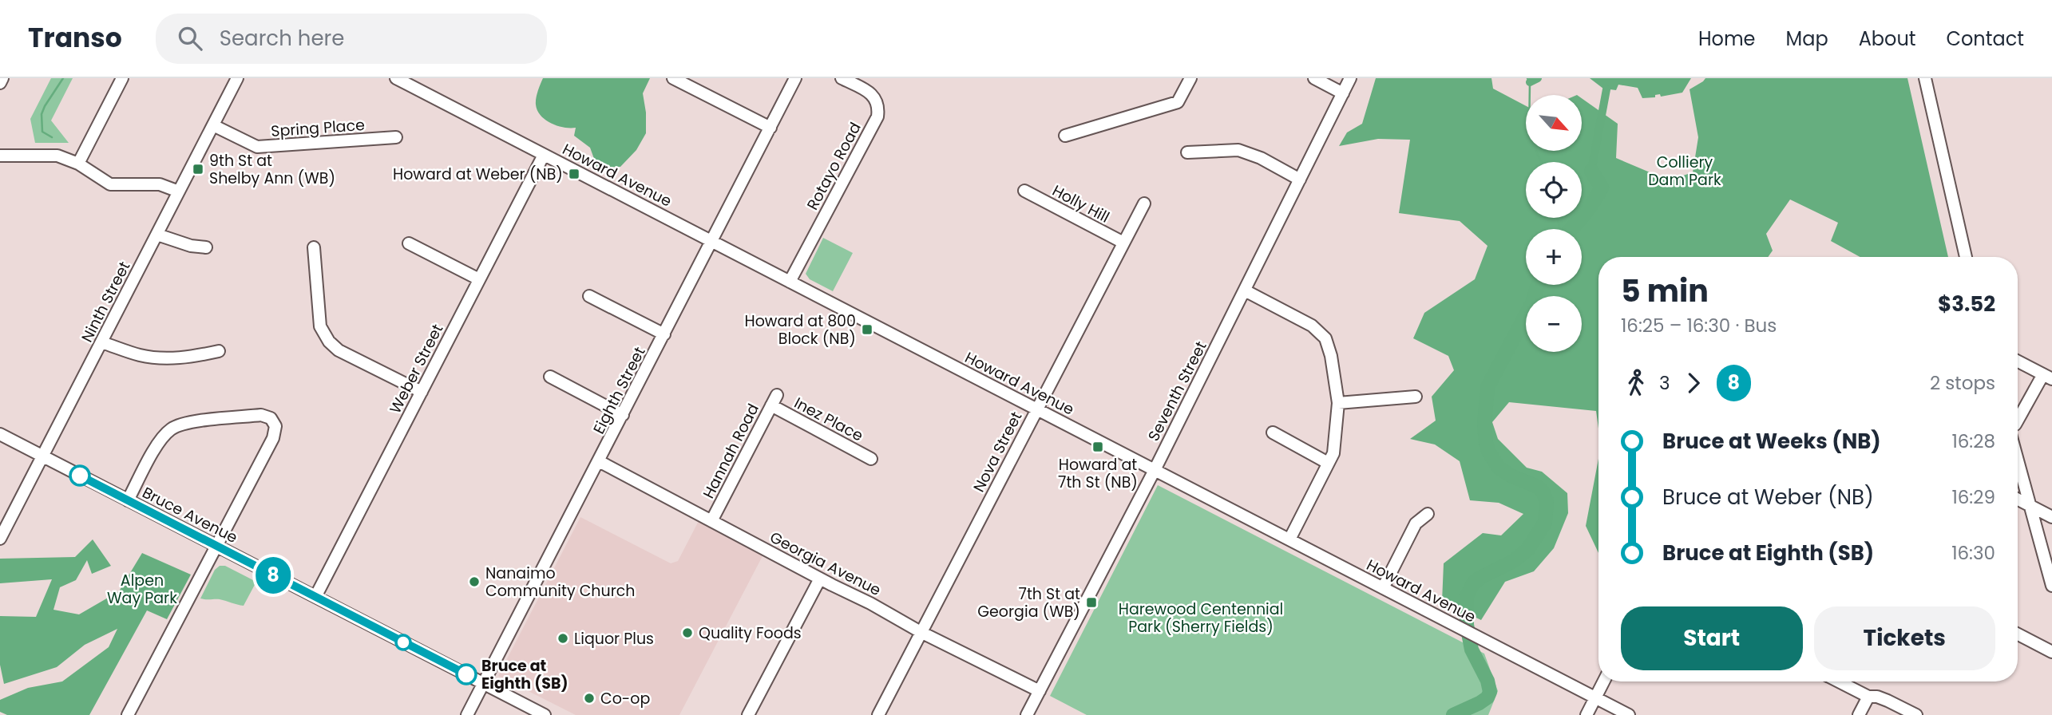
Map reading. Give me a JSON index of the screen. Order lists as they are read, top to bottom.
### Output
{
  "streets": {
    "street": [
      "Spring Place",
      "Rotayo Road",
      "Howard Avenue",
      "Holly Hill",
      "Ninth Street",
      "Weber Street",
      "Eighth Street",
      "Seventh Street",
      "Inez Place",
      "Hannah Road",
      "Nova Street",
      "Bruce Avenue",
      "Georgia Avenue"
    ]
  },
  "crossings": [
    ["Spring Place", "Ninth Street"],
    ["Rotayo Road", "Howard Avenue"],
    ["Howard Avenue", "Weber Street"],
    ["Howard Avenue", "Eighth Street"],
    ["Howard Avenue", "Seventh Street"],
    ["Howard Avenue", "Nova Street"],
    ["Holly Hill", "Nova Street"],
    ["Ninth Street", "Bruce Avenue"],
    ["Weber Street", "Bruce Avenue"],
    ["Eighth Street", "Bruce Avenue"],
    ["Eighth Street", "Georgia Avenue"],
    ["Seventh Street", "Georgia Avenue"],
    ["Inez Place", "Hannah Road"],
    ["Hannah Road", "Georgia Avenue"],
    ["Nova Street", "Georgia Avenue"]
  ],
  "parks": ["Colliery Dam Park", "Alpen Way Park", "Harewood Centennial Park (Sherry Fields)"],
  "places": {
    "transit": [
      "9th St at Shelby Ann (WB)",
      "Howard at Weber (NB)",
      "Howard at 800 Block (NB)",
      "Howard at 7th St (NB)",
      "7th St at Georgia (WB)"
    ],
    "other": [
      "Nanaimo Community Church",
      "Quality Foods",
      "Liquor Plus",
      "Bruce at Eighth (SB)",
      "Co-op"
    ]
  },
  "lines": ["bus line 8"],
  "north": "bottom right",
  "page": {
    "header": "Transo",
    "search": "Search here",
    "nav": [
      "Home",
      "Map",
      "About",
      "Contact"
    ],
    "on_map": "8",
    "map_buttons": ["+", "−"],
    "heading": ["5 min", "16:25 – 16:30 · Bus", "$3.52"],
    "legs": ["3", "8", "2 stops"],
    "list": [
      {
        "name": "Bruce at Weeks (NB)",
        "value": "16:28"
      },
      {
        "name": "Bruce at Weber (NB)",
        "value": "16:29"
      },
      {
        "name": "Bruce at Eighth (SB)",
        "value": "16:30"
      }
    ],
    "buttons": ["Start", "Tickets"]
  }
}
